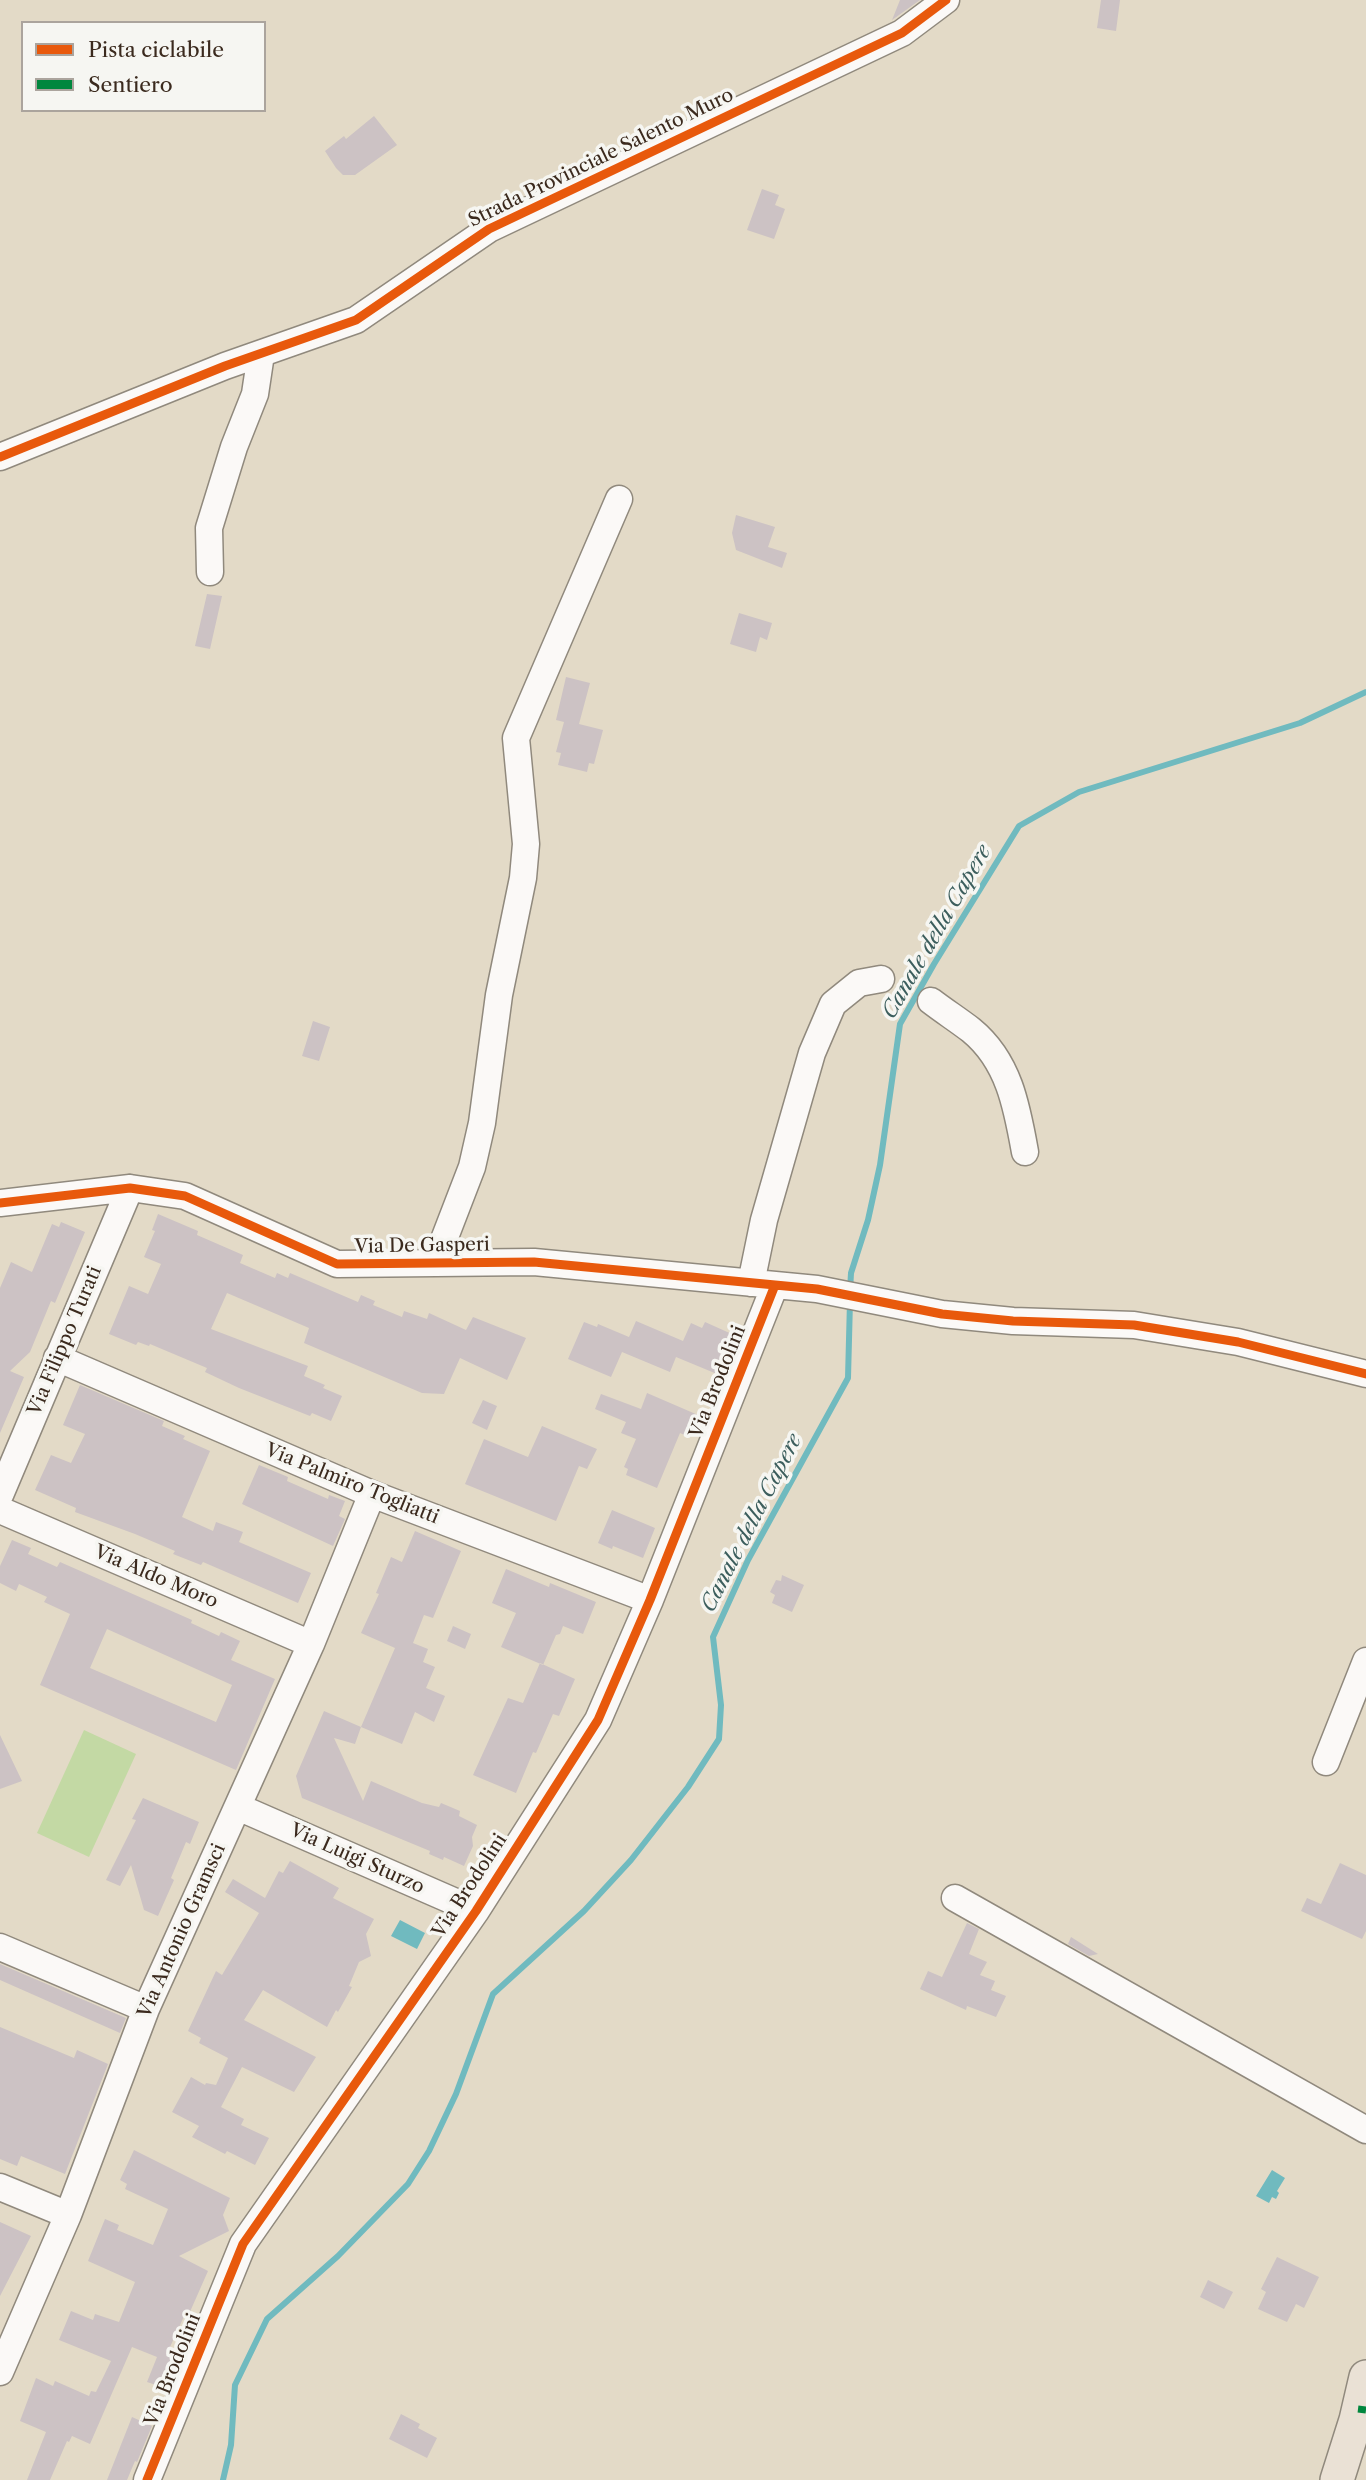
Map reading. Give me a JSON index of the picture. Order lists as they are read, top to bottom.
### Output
{
  "streets": {
    "street": [
      "Strada Provinciale Salento Muro",
      "Via De Gasperi",
      "Via Filippo Turati",
      "Via Brodolini",
      "Via Palmiro Togliatti",
      "Via Aldo Moro",
      "Via Luigi Sturzo",
      "Via Antonio Gramsci"
    ]
  },
  "crossings": [
    ["Via De Gasperi", "Via Filippo Turati"],
    ["Via De Gasperi", "Via Brodolini"],
    ["Via Filippo Turati", "Via Palmiro Togliatti"],
    ["Via Brodolini", "Via Palmiro Togliatti"],
    ["Via Brodolini", "Via Luigi Sturzo"],
    ["Via Palmiro Togliatti", "Via Antonio Gramsci"],
    ["Via Aldo Moro", "Via Antonio Gramsci"],
    ["Via Luigi Sturzo", "Via Antonio Gramsci"]
  ],
  "water": ["Canale della Capere"],
  "legend": ["Pista ciclabile", "Sentiero"]
}
